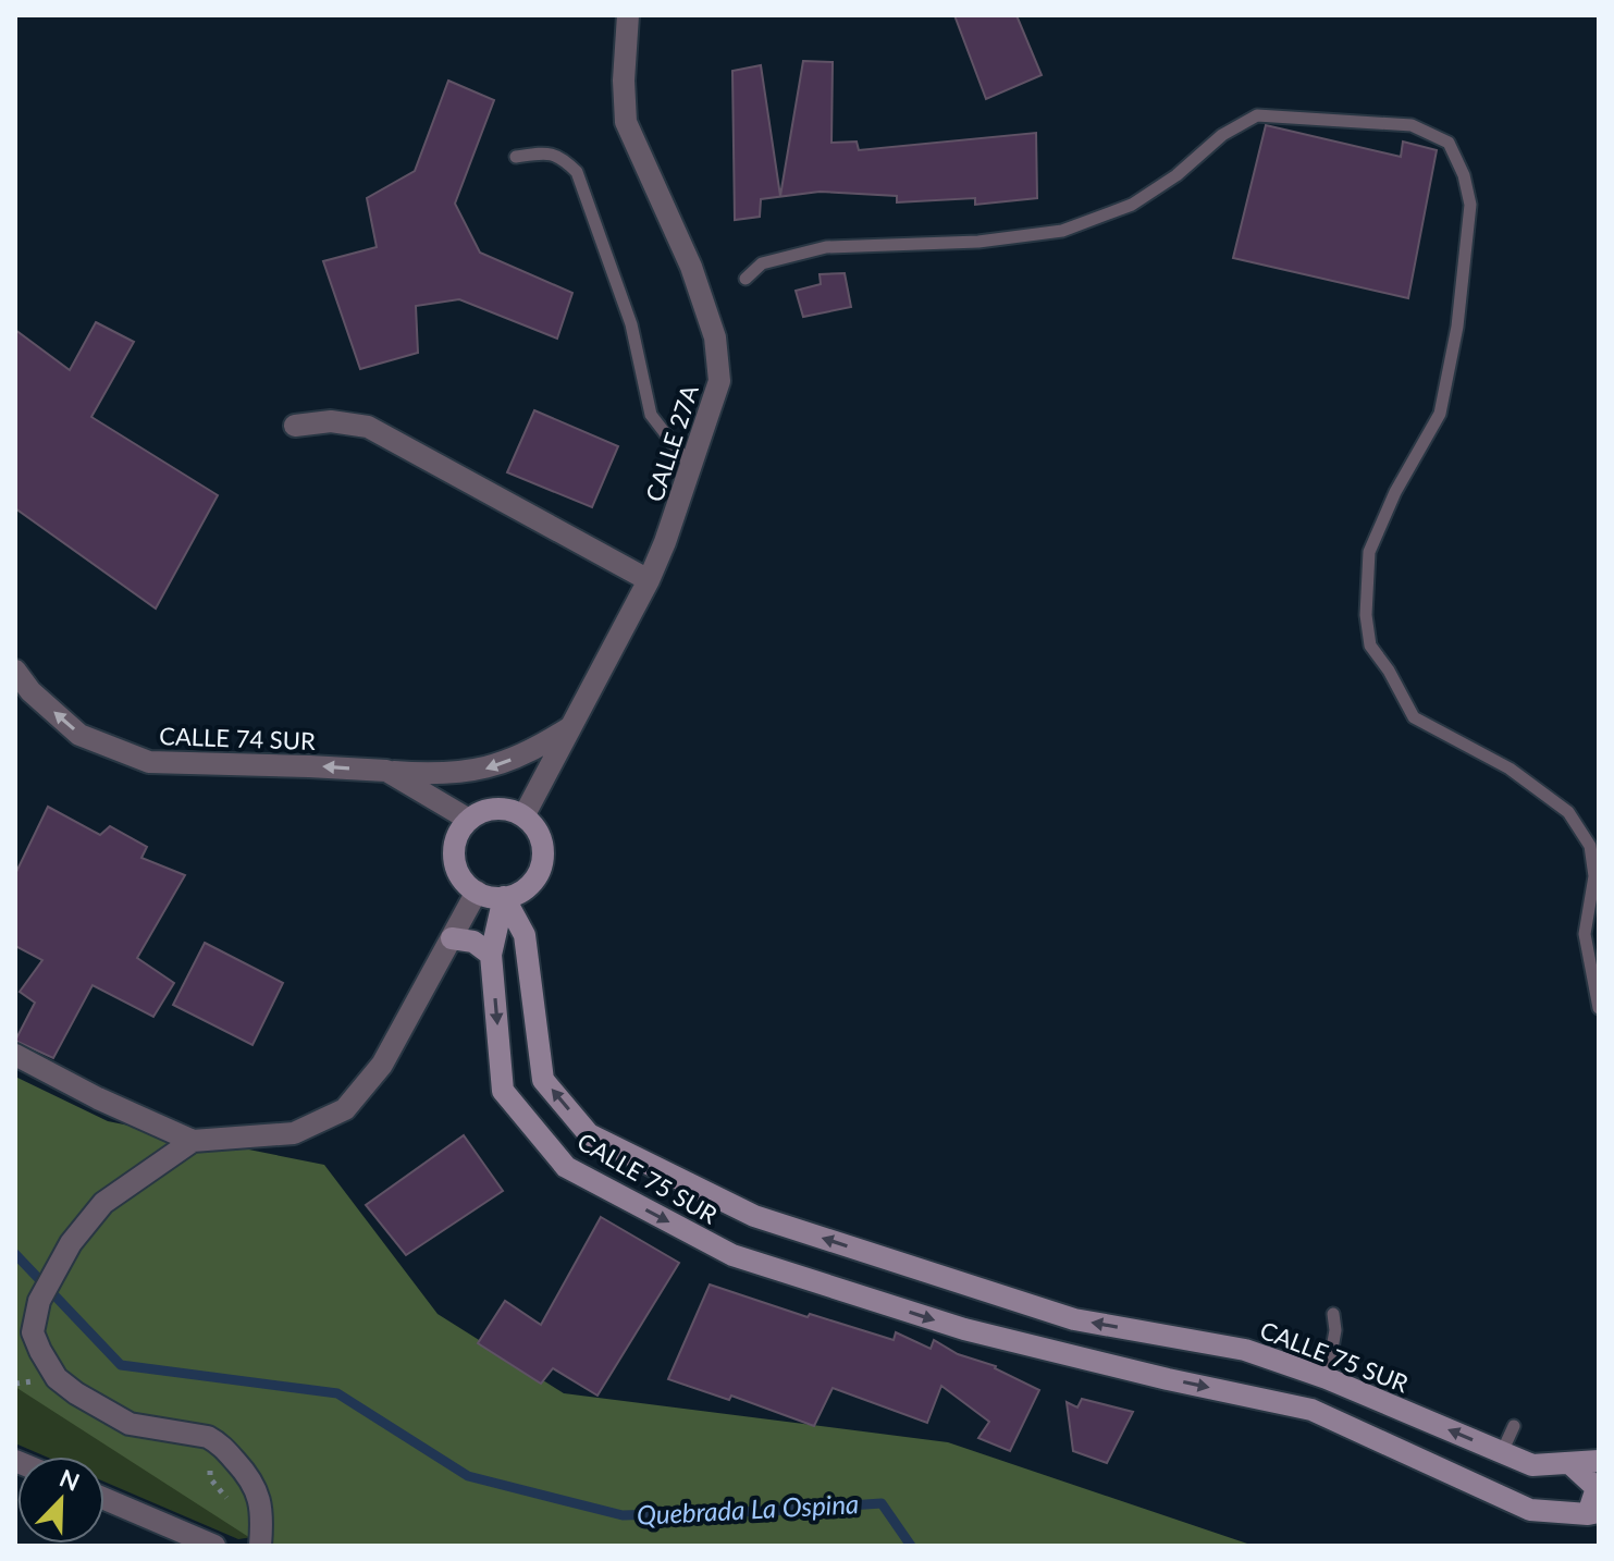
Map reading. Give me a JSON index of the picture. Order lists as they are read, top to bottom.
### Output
{
  "streets": {
    "street": ["CALLE 27A", "CALLE 74 SUR", "CALLE 75 SUR"]
  },
  "crossings": [
    ["CALLE 27A", "CALLE 74 SUR"],
    ["CALLE 27A", "CALLE 75 SUR"],
    ["CALLE 74 SUR", "CALLE 75 SUR"]
  ],
  "water": ["Quebrada La Ospina"],
  "north": "top right"
}
